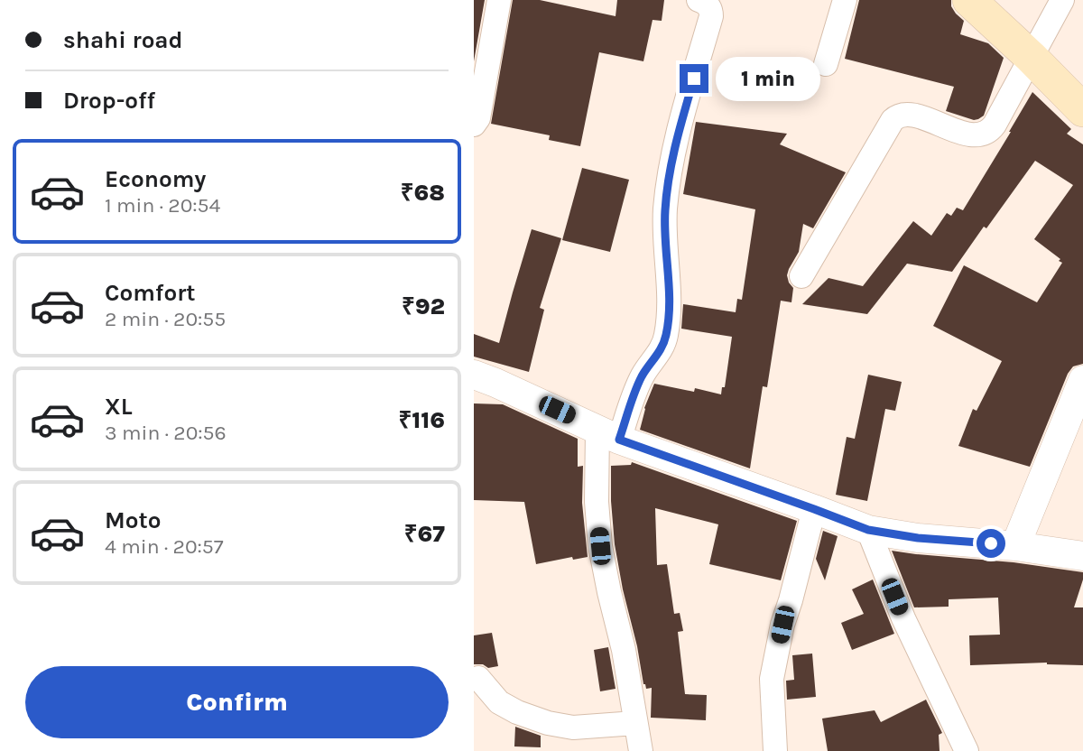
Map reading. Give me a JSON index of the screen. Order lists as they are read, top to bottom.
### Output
{
  "page": {
    "banner": ["shahi road", "Drop-off"],
    "bubble": "1 min",
    "list": [
      {
        "name": "Economy",
        "note": "1 min · 20:54",
        "value": "₹68"
      },
      {
        "name": "Comfort",
        "note": "2 min · 20:55",
        "value": "₹92"
      },
      {
        "name": "XL",
        "note": "3 min · 20:56",
        "value": "₹116"
      },
      {
        "name": "Moto",
        "note": "4 min · 20:57",
        "value": "₹67"
      }
    ],
    "buttons": "Confirm"
  }
}
